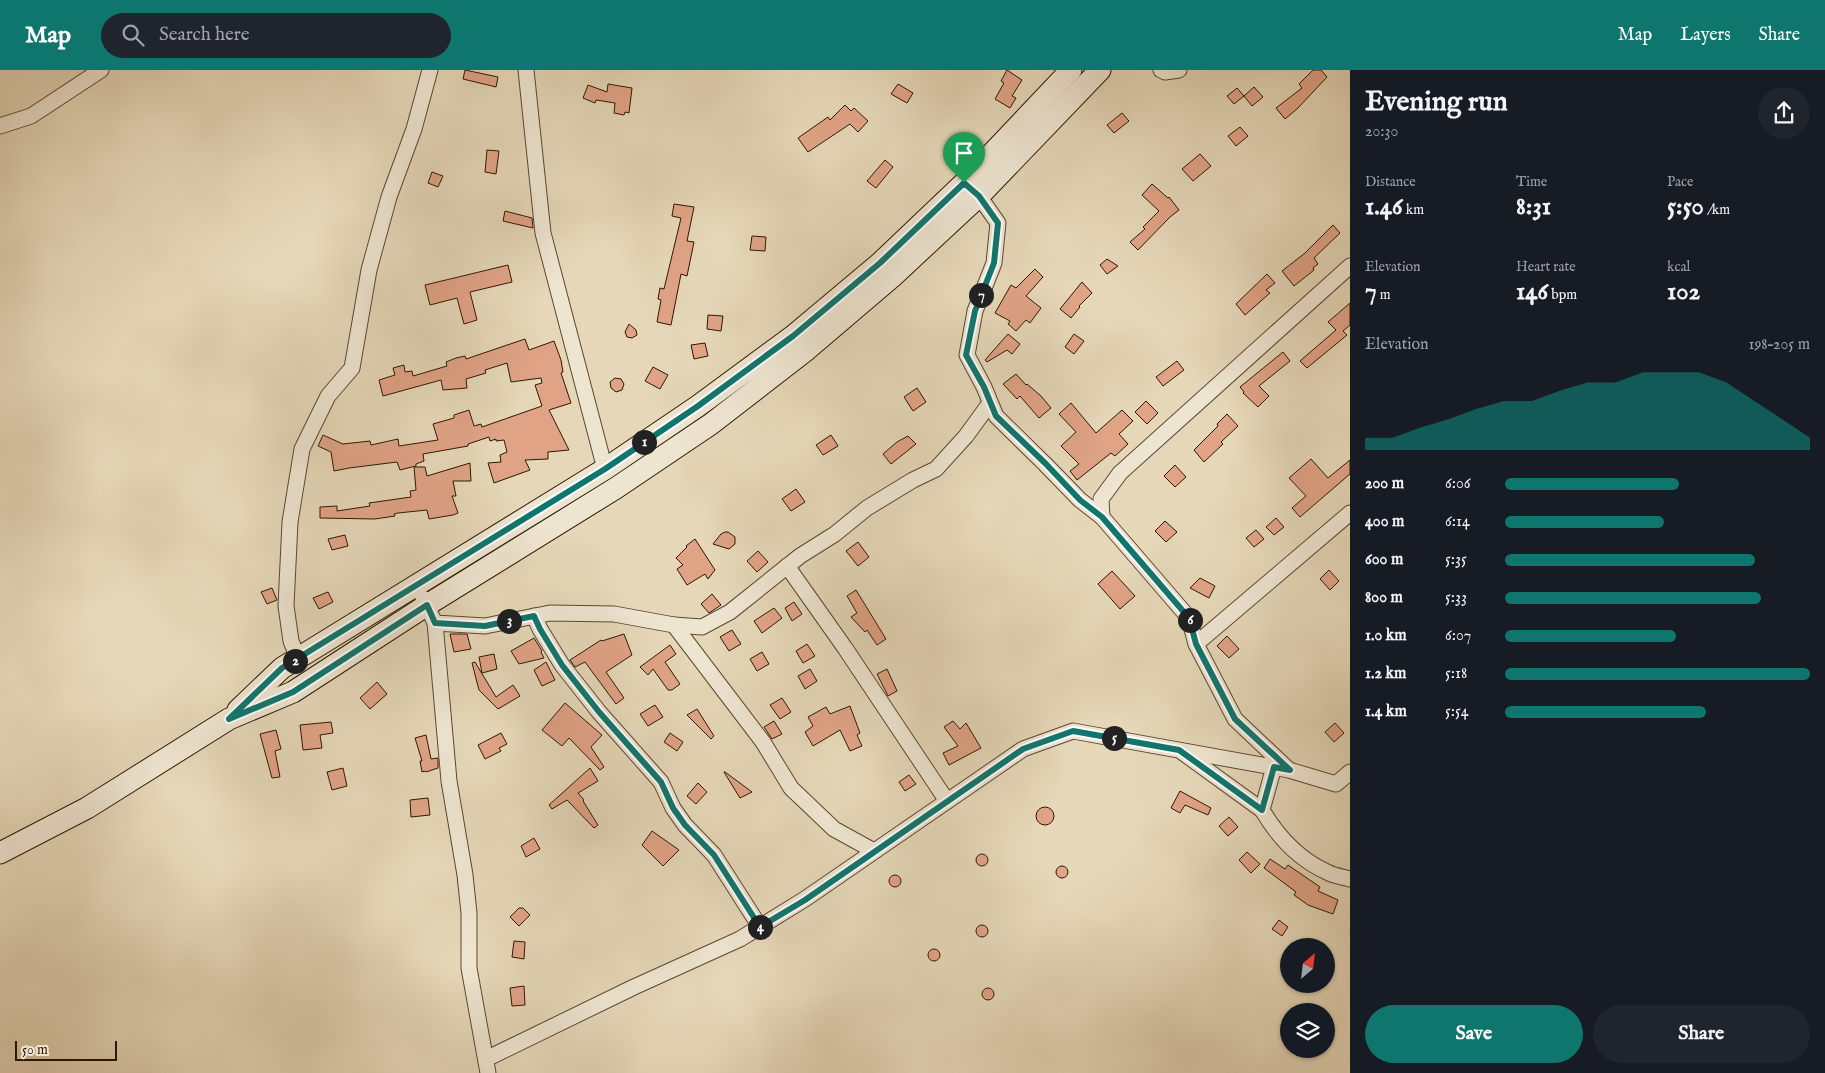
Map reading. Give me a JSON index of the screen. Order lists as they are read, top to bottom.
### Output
{
  "scale_bar": "50 m",
  "north": "top right",
  "page": {
    "header": "Map",
    "search": "Search here",
    "nav": ["Map", "Layers", "Share"],
    "heading": ["Evening run", "20:30"],
    "stats": [
      ["Distance", "1.46 km"],
      ["Time", "8:31"],
      ["Pace", "5:50 /km"],
      ["Elevation", "7 m"],
      ["Heart rate", "146 bpm"],
      ["kcal", "102"]
    ],
    "pins": [
      "7",
      "1",
      "6",
      "3",
      "2",
      "5",
      "4"
    ],
    "chart": ["Elevation", "198–205 m"],
    "list": [
      {
        "name": "200 m",
        "note": "6:06"
      },
      {
        "name": "400 m",
        "note": "6:14"
      },
      {
        "name": "600 m",
        "note": "5:35"
      },
      {
        "name": "800 m",
        "note": "5:33"
      },
      {
        "name": "1.0 km",
        "note": "6:07"
      },
      {
        "name": "1.2 km",
        "note": "5:18"
      },
      {
        "name": "1.4 km",
        "note": "5:54"
      }
    ],
    "buttons": ["Save", "Share"],
    "scale": "50 m"
  }
}
